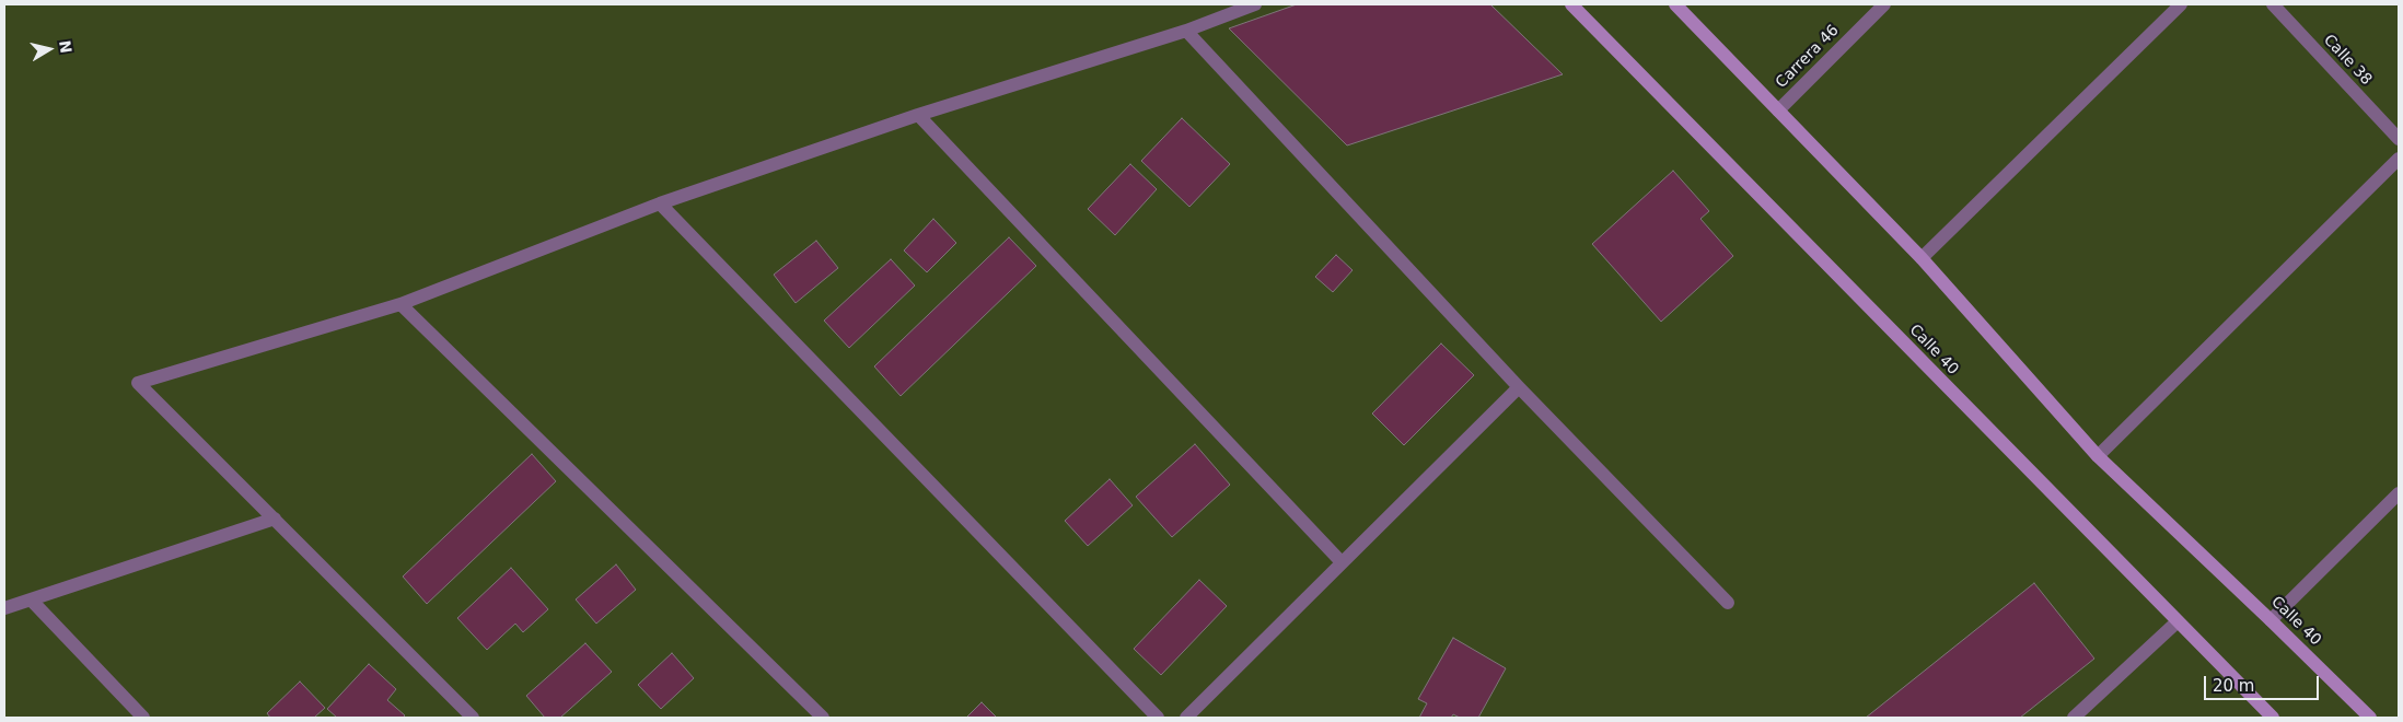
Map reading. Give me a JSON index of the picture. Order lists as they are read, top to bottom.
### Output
{
  "streets": {
    "main road": ["Calle 40"],
    "street": ["Carrera 46", "Calle 38"]
  },
  "crossings": [
    ["Carrera 46", "Calle 40"]
  ],
  "scale_bar": "20 m",
  "north": "right"
}
